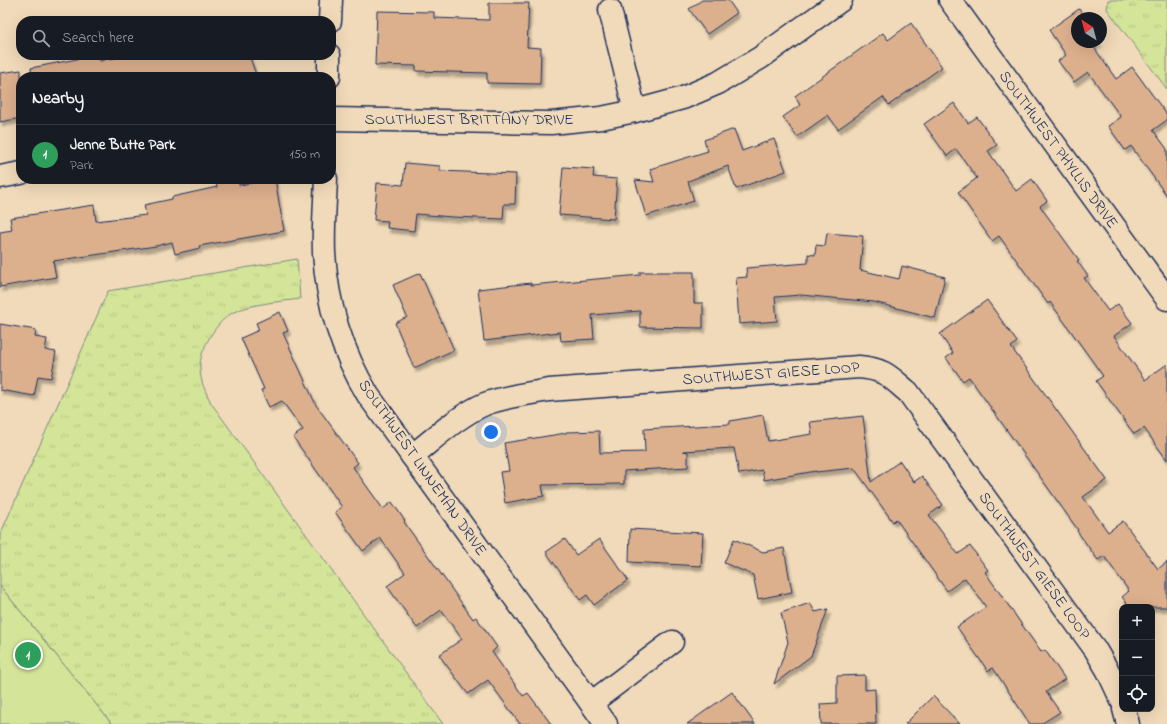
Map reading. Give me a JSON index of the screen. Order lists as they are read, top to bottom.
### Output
{
  "streets": {
    "street": [
      "SOUTHWEST BRITTANY DRIVE",
      "SOUTHWEST PHYLLIS DRIVE",
      "SOUTHWEST GIESE LOOP",
      "SOUTHWEST LINNEMAN DRIVE"
    ]
  },
  "crossings": [
    ["SOUTHWEST GIESE LOOP", "SOUTHWEST LINNEMAN DRIVE"]
  ],
  "north": "top left",
  "page": {
    "search": "Search here",
    "heading": "Nearby",
    "list": [
      {
        "mark": "1",
        "name": "Jenne Butte Park",
        "note": "Park",
        "value": "150 m"
      }
    ],
    "map_buttons": ["+", "−"],
    "pins": "1"
  }
}
